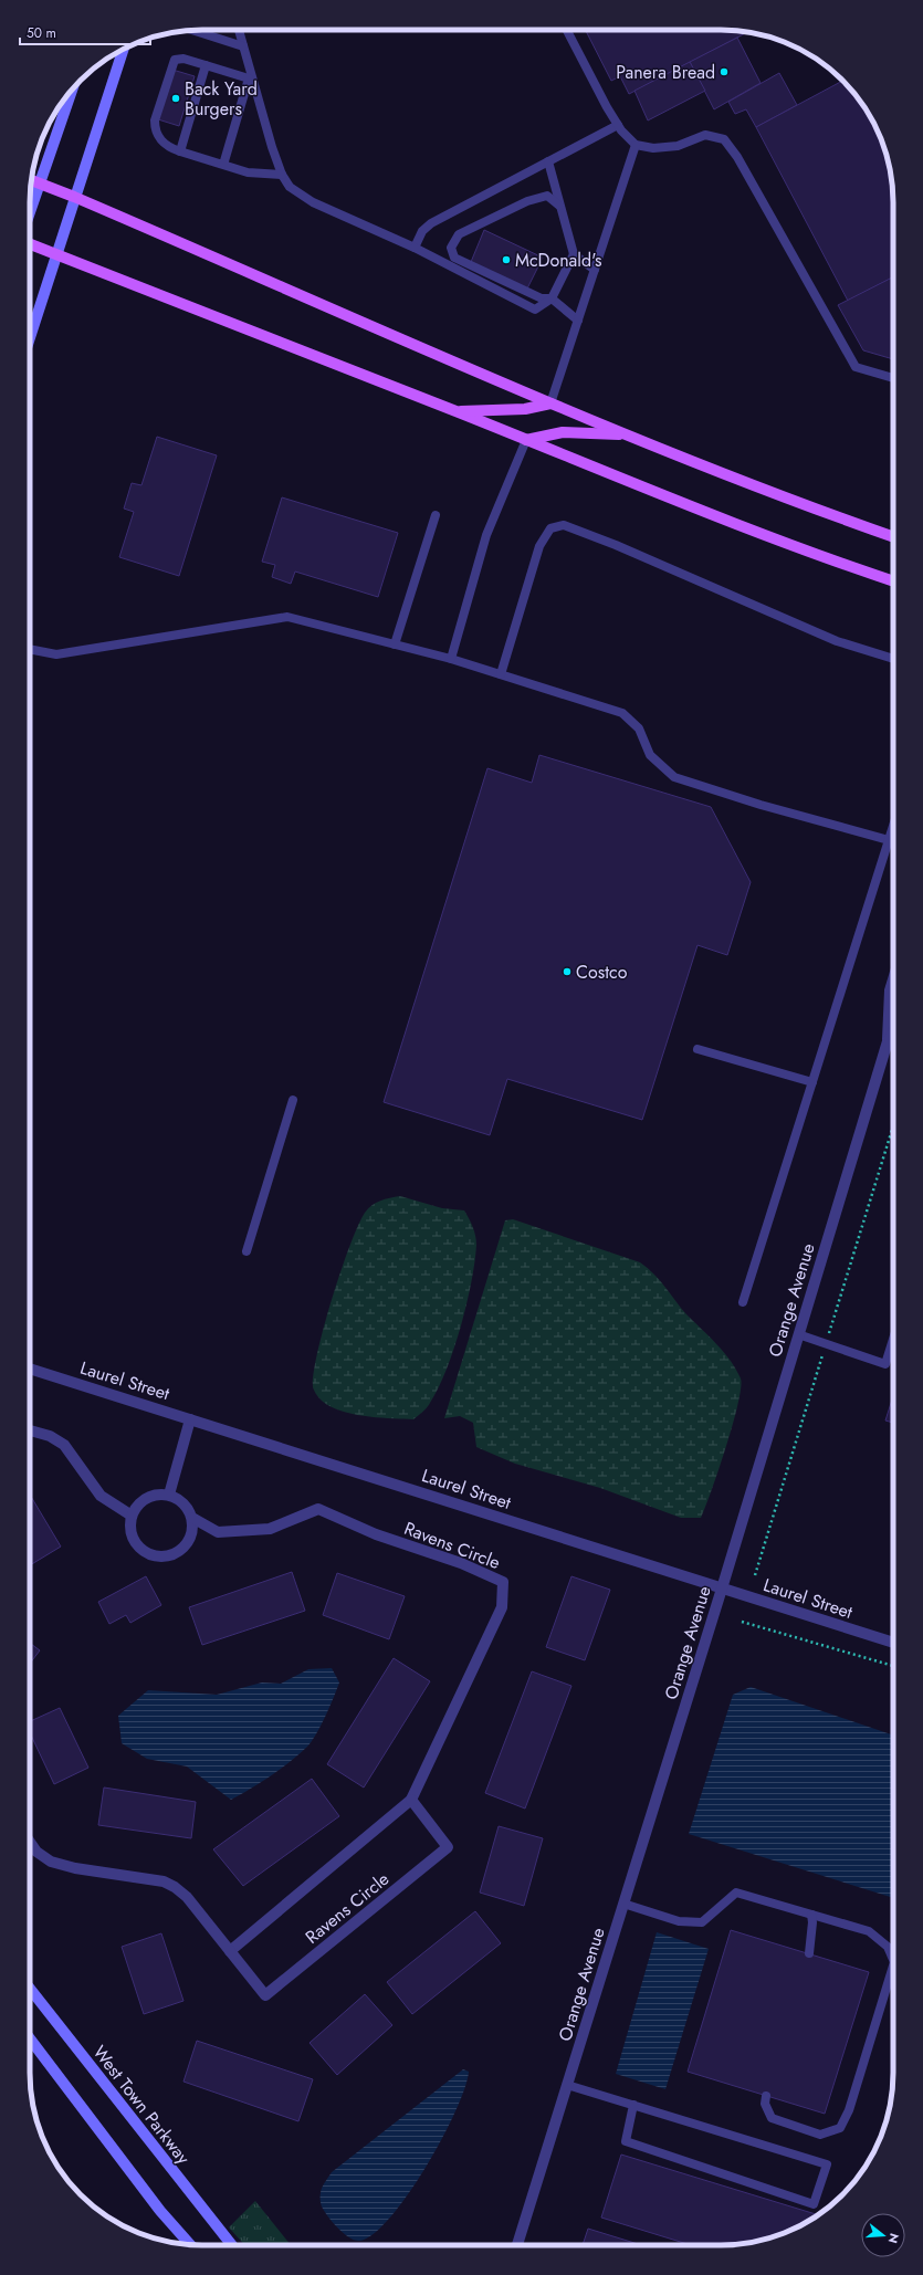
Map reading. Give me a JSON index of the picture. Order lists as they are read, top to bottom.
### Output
{
  "streets": {
    "main road": ["West Town Parkway"],
    "street": ["Orange Avenue", "Laurel Street", "Ravens Circle"]
  },
  "crossings": [
    ["Orange Avenue", "Laurel Street"]
  ],
  "places": [
    "Panera Bread",
    "Back Yard Burgers",
    "McDonald's",
    "Costco"
  ],
  "scale_bar": "50 m",
  "north": "right"
}
